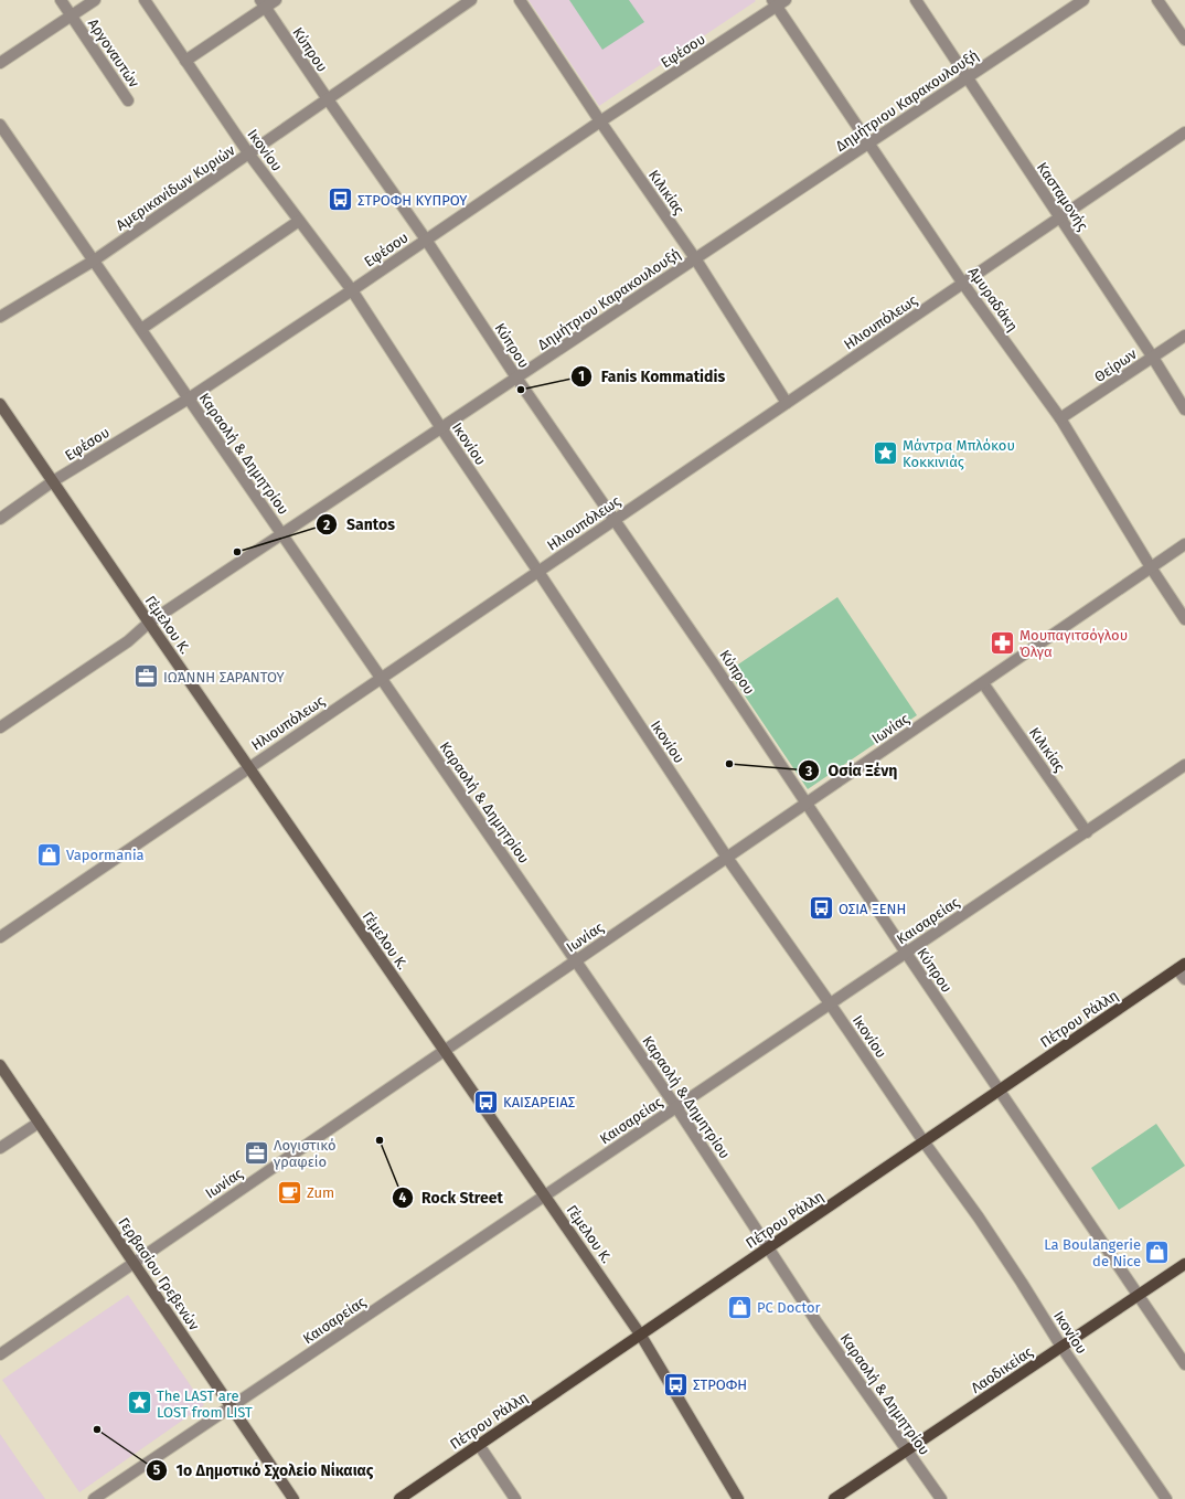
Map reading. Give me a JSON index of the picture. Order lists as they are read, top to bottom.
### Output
{
  "streets": {
    "main road": [
      "Γέμελου Κ.",
      "Πέτρου Ράλλη",
      "Γερβασίου Γρεβενών",
      "Λαοδικείας"
    ],
    "street": [
      "Κύπρου",
      "Εφέσου",
      "Αργοναυτών",
      "Δημήτριου Καρακουλουξή",
      "Ικονίου",
      "Αμερικανίδων Κυριών",
      "Κιλικίας",
      "Κασταμονής",
      "Αμυραδάκη",
      "Ηλιουπόλεως",
      "Θείρων",
      "Καραολή & Δημητρίου",
      "Ιωνίας",
      "Καισαρείας"
    ]
  },
  "crossings": [
    ["Κύπρου", "Εφέσου"],
    ["Κύπρου", "Δημήτριου Καρακουλουξή"],
    ["Κύπρου", "Αμερικανίδων Κυριών"],
    ["Κύπρου", "Ηλιουπόλεως"],
    ["Κύπρου", "Ιωνίας"],
    ["Κύπρου", "Καισαρείας"],
    ["Κύπρου", "Πέτρου Ράλλη"],
    ["Κύπρου", "Λαοδικείας"],
    ["Εφέσου", "Ικονίου"],
    ["Εφέσου", "Κιλικίας"],
    ["Εφέσου", "Αμυραδάκη"],
    ["Εφέσου", "Καραολή & Δημητρίου"],
    ["Εφέσου", "Γέμελου Κ."],
    ["Δημήτριου Καρακουλουξή", "Ικονίου"],
    ["Δημήτριου Καρακουλουξή", "Κιλικίας"],
    ["Δημήτριου Καρακουλουξή", "Κασταμονής"],
    ["Δημήτριου Καρακουλουξή", "Αμυραδάκη"],
    ["Δημήτριου Καρακουλουξή", "Καραολή & Δημητρίου"],
    ["Δημήτριου Καρακουλουξή", "Γέμελου Κ."],
    ["Ικονίου", "Αμερικανίδων Κυριών"],
    ["Ικονίου", "Ηλιουπόλεως"],
    ["Ικονίου", "Ιωνίας"],
    ["Ικονίου", "Καισαρείας"],
    ["Ικονίου", "Πέτρου Ράλλη"],
    ["Ικονίου", "Λαοδικείας"],
    ["Αμερικανίδων Κυριών", "Καραολή & Δημητρίου"],
    ["Κιλικίας", "Ηλιουπόλεως"],
    ["Κιλικίας", "Ιωνίας"],
    ["Κιλικίας", "Καισαρείας"],
    ["Κασταμονής", "Ηλιουπόλεως"],
    ["Κασταμονής", "Θείρων"],
    ["Αμυραδάκη", "Ηλιουπόλεως"],
    ["Αμυραδάκη", "Θείρων"],
    ["Αμυραδάκη", "Ιωνίας"],
    ["Ηλιουπόλεως", "Καραολή & Δημητρίου"],
    ["Ηλιουπόλεως", "Γέμελου Κ."],
    ["Καραολή & Δημητρίου", "Ιωνίας"],
    ["Καραολή & Δημητρίου", "Καισαρείας"],
    ["Καραολή & Δημητρίου", "Πέτρου Ράλλη"],
    ["Καραολή & Δημητρίου", "Λαοδικείας"],
    ["Γέμελου Κ.", "Ιωνίας"],
    ["Γέμελου Κ.", "Καισαρείας"],
    ["Γέμελου Κ.", "Πέτρου Ράλλη"],
    ["Ιωνίας", "Γερβασίου Γρεβενών"],
    ["Καισαρείας", "Γερβασίου Γρεβενών"]
  ],
  "places": {
    "bus stop": [
      "ΣΤΡΟΦΗ ΚΥΠΡΟΥ",
      "ΟΣΙΑ ΞΕΝΗ",
      "ΚΑΙΣΑΡΕΙΑΣ",
      "ΣΤΡΟΦΗ"
    ],
    "other": [
      "Fanis Kommatidis",
      "Santos",
      "Οσία Ξένη",
      "Rock Street",
      "1ο Δημοτικό Σχολείο Νίκαιας"
    ],
    "place": ["Μάντρα Μπλόκου Κοκκινιάς", "The LAST are LOST from LIST"],
    "pharmacy": ["Μουπαγιτσόγλου Όλγα"],
    "office": ["ΙΩΆΝΝΗ ΣΑΡΑΝΤΟΥ", "Λογιστικό γραφείο"],
    "shop": ["Vapormania", "La Boulangerie de Nice", "PC Doctor"],
    "cafe": ["Zum"]
  }
}
